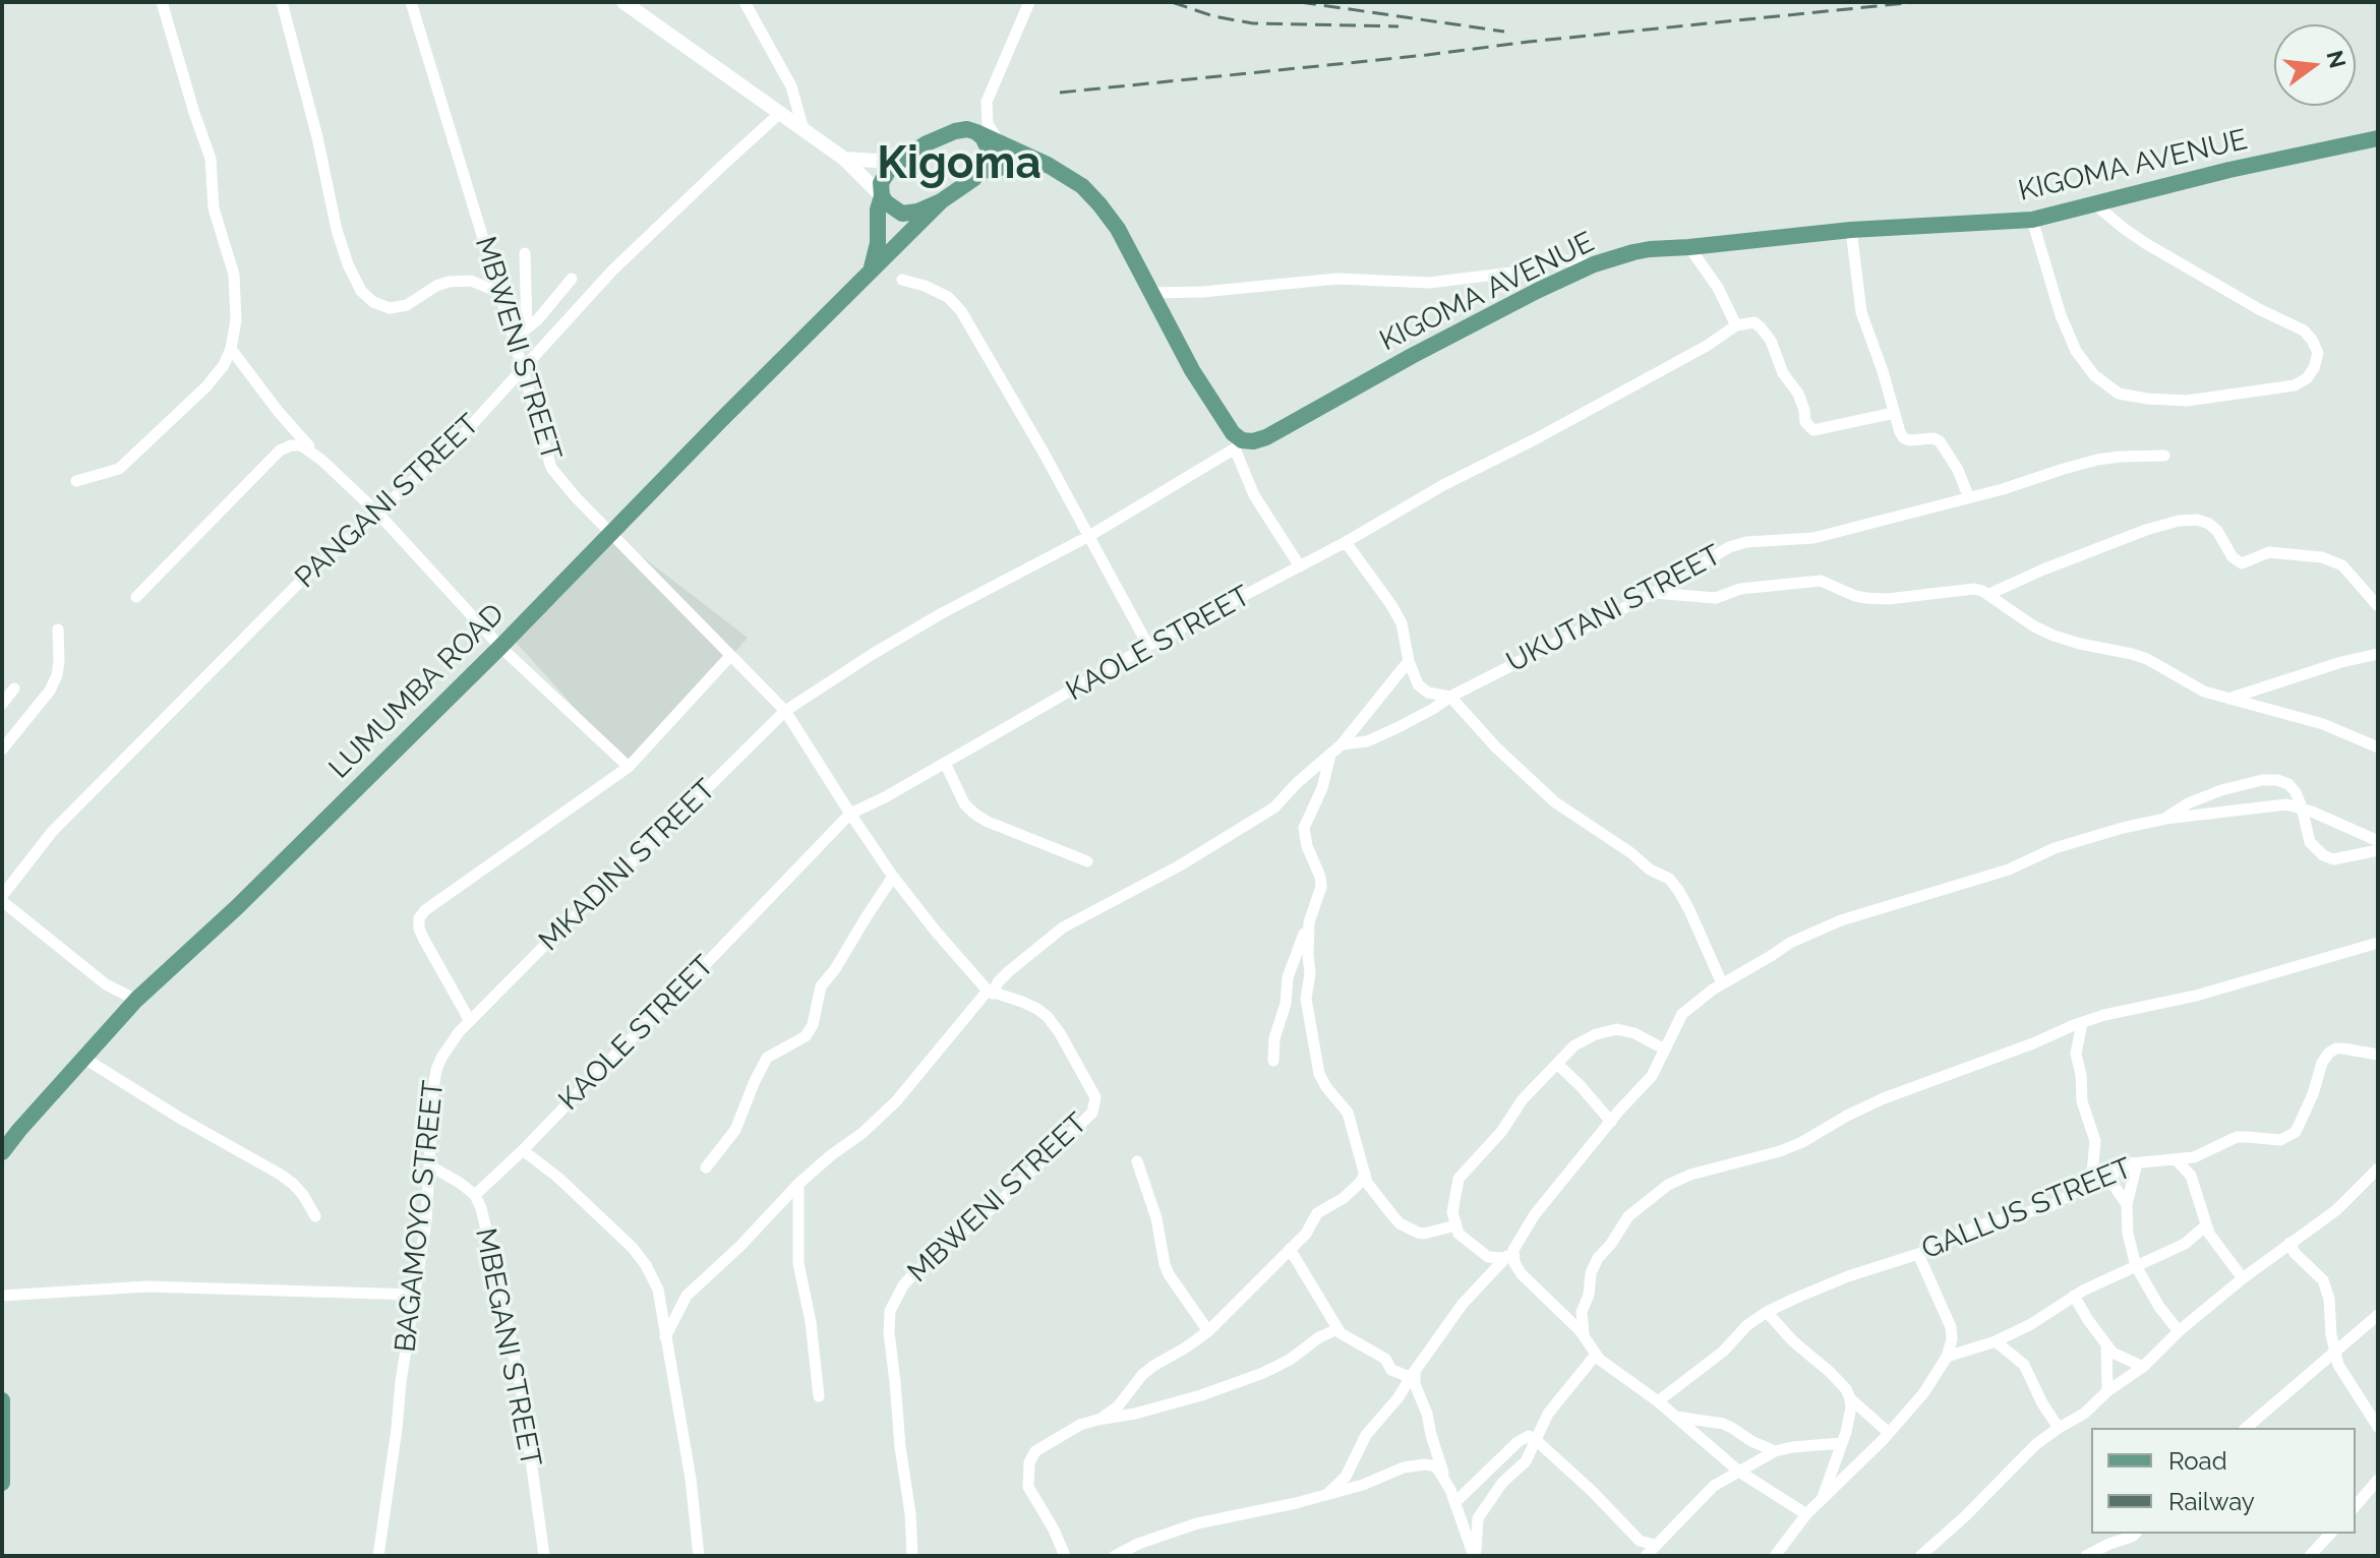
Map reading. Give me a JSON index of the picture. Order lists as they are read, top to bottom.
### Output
{
  "streets": {
    "main road": ["KIGOMA AVENUE", "LUMUMBA ROAD"],
    "street": [
      "MBWENI STREET",
      "PANGANI STREET",
      "UKUTANI STREET",
      "KAOLE STREET",
      "MKADINI STREET",
      "GALLUS STREET",
      "BAGAMOYO STREET",
      "MBEGANI STREET"
    ]
  },
  "crossings": [
    ["MBWENI STREET", "PANGANI STREET"],
    ["MBWENI STREET", "KAOLE STREET"],
    ["MBWENI STREET", "LUMUMBA ROAD"],
    ["MBWENI STREET", "MKADINI STREET"],
    ["KAOLE STREET", "MBEGANI STREET"],
    ["MKADINI STREET", "BAGAMOYO STREET"],
    ["BAGAMOYO STREET", "MBEGANI STREET"]
  ],
  "districts": ["Kigoma"],
  "legend": ["Road", "Railway"],
  "north": "right"
}
